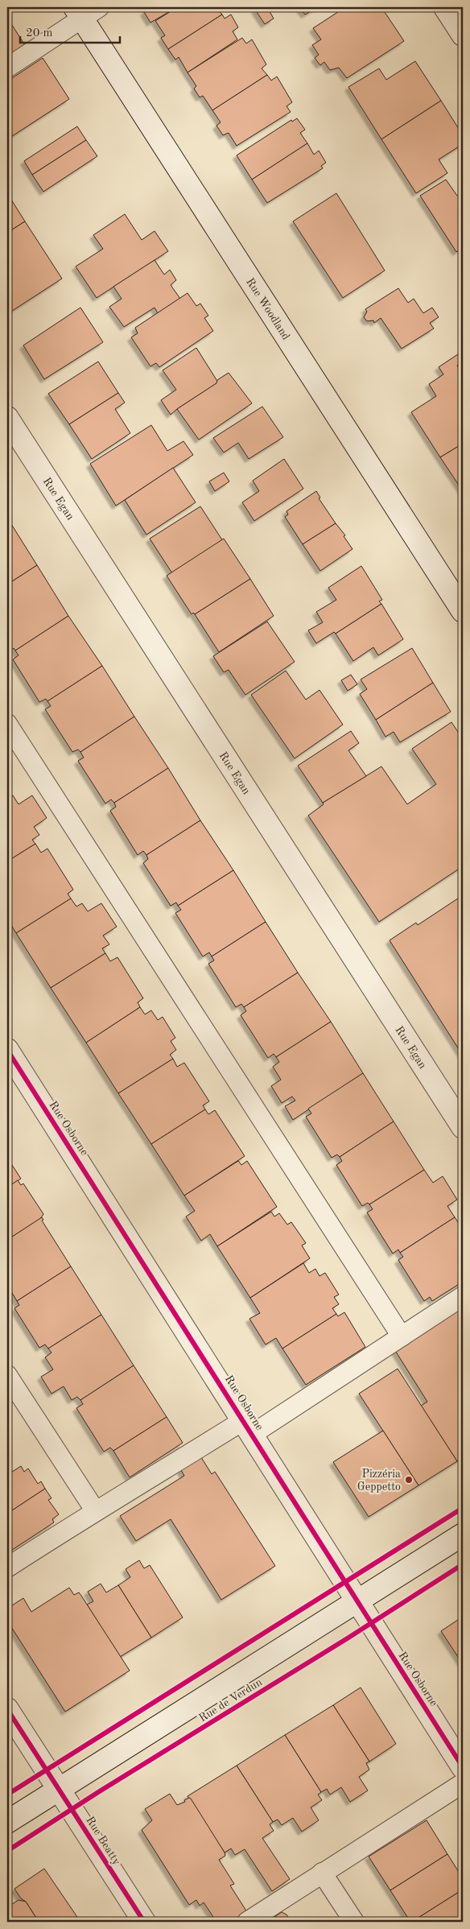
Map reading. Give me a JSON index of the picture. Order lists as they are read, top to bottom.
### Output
{
  "streets": {
    "street": [
      "Rue Woodland",
      "Rue Egan",
      "Rue Osborne",
      "Rue de Verdun",
      "Rue Beatty"
    ]
  },
  "crossings": [
    ["Rue Osborne", "Rue de Verdun"],
    ["Rue de Verdun", "Rue Beatty"]
  ],
  "places": ["Pizzéria Geppetto"],
  "scale_bar": "20 m"
}
